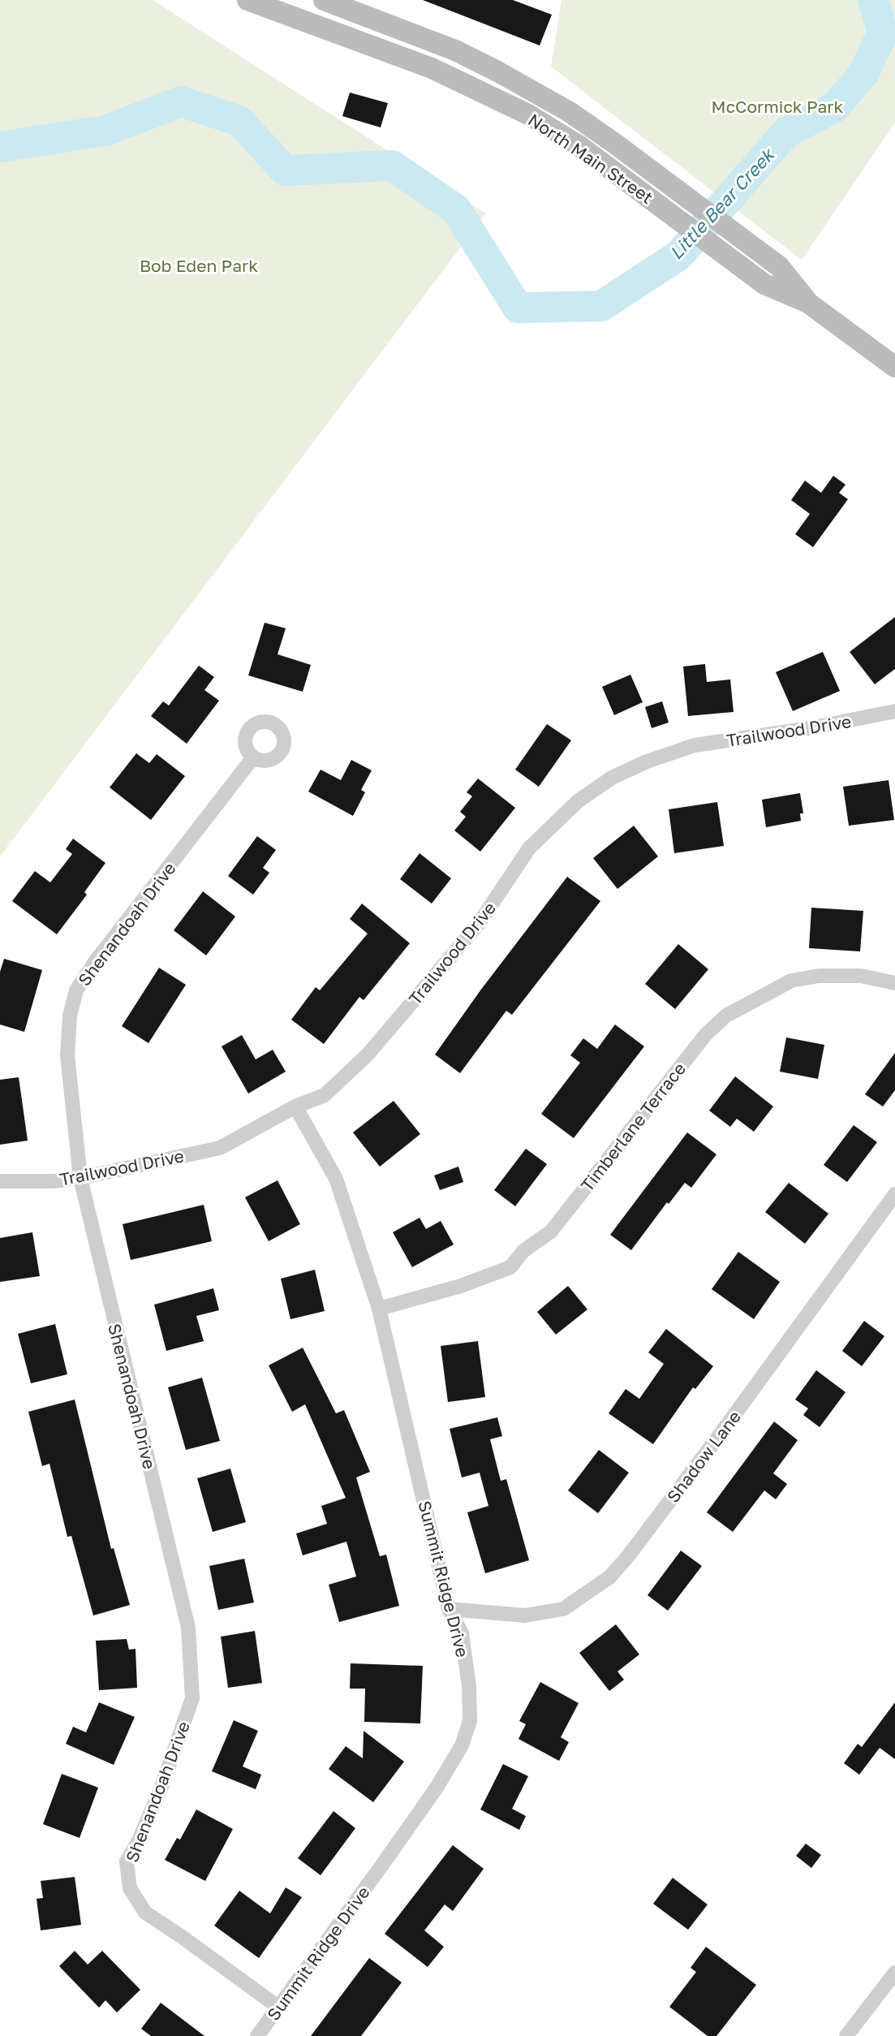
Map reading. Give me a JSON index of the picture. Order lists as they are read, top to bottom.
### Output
{
  "streets": {
    "main road": ["North Main Street"],
    "street": [
      "Trailwood Drive",
      "Shenandoah Drive",
      "Timberlane Terrace",
      "Shadow Lane",
      "Summit Ridge Drive"
    ]
  },
  "crossings": [
    ["Trailwood Drive", "Shenandoah Drive"],
    ["Trailwood Drive", "Summit Ridge Drive"],
    ["Shenandoah Drive", "Summit Ridge Drive"],
    ["Timberlane Terrace", "Summit Ridge Drive"],
    ["Shadow Lane", "Summit Ridge Drive"]
  ],
  "water": ["Little Bear Creek"],
  "parks": ["McCormick Park", "Bob Eden Park"]
}
